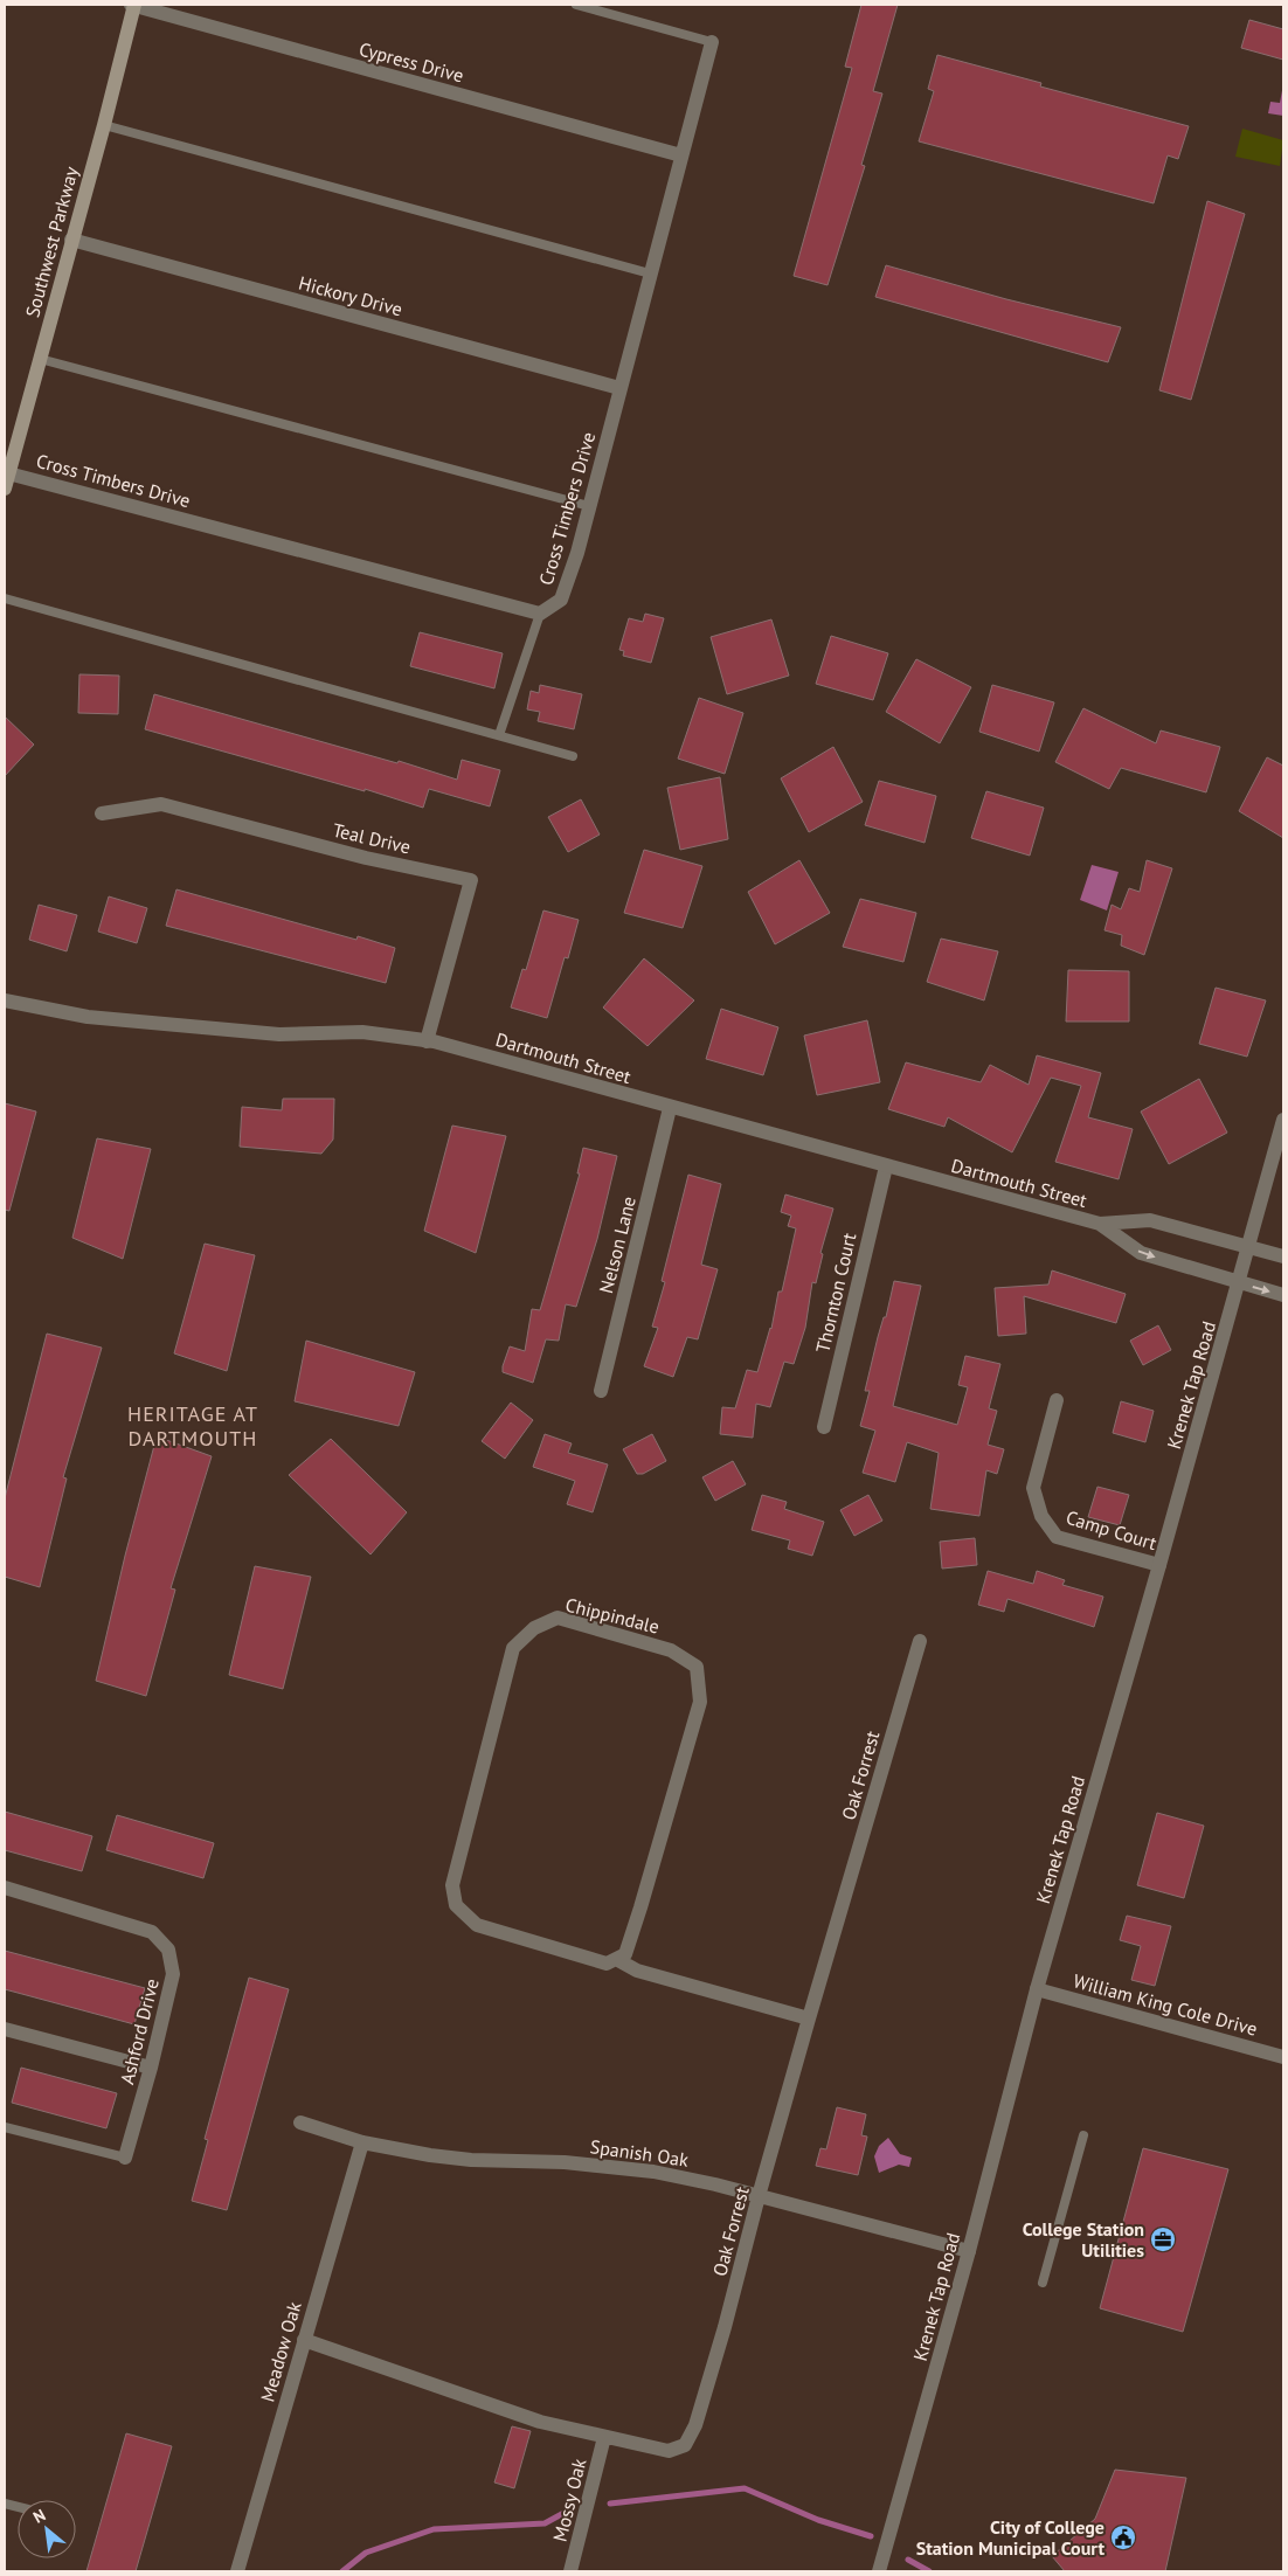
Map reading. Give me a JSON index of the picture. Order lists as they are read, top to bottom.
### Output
{
  "streets": {
    "main road": ["Southwest Parkway"],
    "street": [
      "Cypress Drive",
      "Hickory Drive",
      "Cross Timbers Drive",
      "Teal Drive",
      "Dartmouth Street",
      "Nelson Lane",
      "Thornton Court",
      "Krenek Tap Road",
      "Camp Court",
      "Chippindale",
      "Oak Forrest",
      "William King Cole Drive",
      "Ashford Drive",
      "Spanish Oak",
      "Meadow Oak",
      "Mossy Oak"
    ]
  },
  "crossings": [
    ["Cypress Drive", "Southwest Parkway"],
    ["Cypress Drive", "Cross Timbers Drive"],
    ["Southwest Parkway", "Hickory Drive"],
    ["Southwest Parkway", "Cross Timbers Drive"],
    ["Hickory Drive", "Cross Timbers Drive"],
    ["Teal Drive", "Dartmouth Street"],
    ["Dartmouth Street", "Nelson Lane"],
    ["Dartmouth Street", "Thornton Court"],
    ["Dartmouth Street", "Krenek Tap Road"],
    ["Krenek Tap Road", "Camp Court"],
    ["Krenek Tap Road", "William King Cole Drive"],
    ["Krenek Tap Road", "Spanish Oak"],
    ["Chippindale", "Oak Forrest"],
    ["Oak Forrest", "Spanish Oak"],
    ["Oak Forrest", "Meadow Oak"],
    ["Oak Forrest", "Mossy Oak"],
    ["Spanish Oak", "Meadow Oak"]
  ],
  "districts": ["HERITAGE AT DARTMOUTH"],
  "places": {
    "office": ["College Station Utilities"],
    "public building": ["City of College Station Municipal Court"]
  },
  "north": "top left"
}
